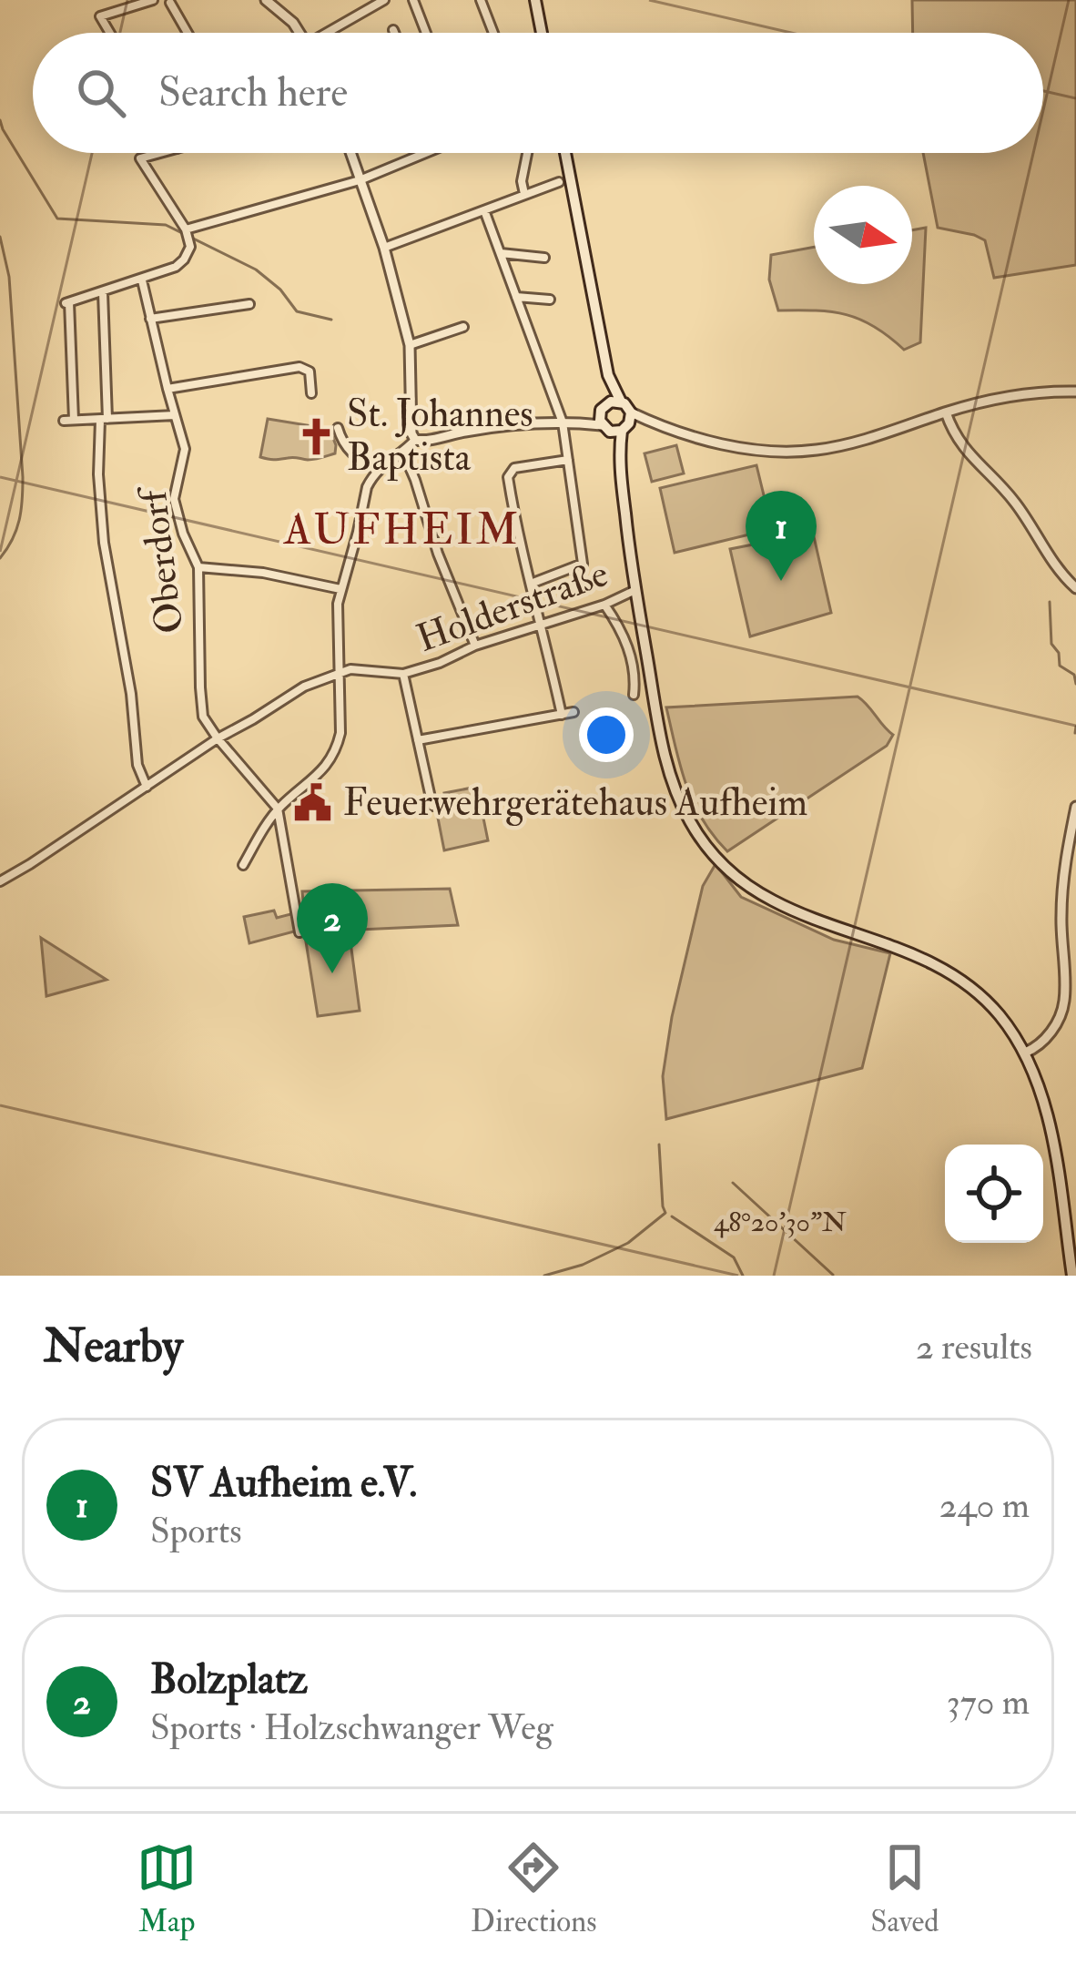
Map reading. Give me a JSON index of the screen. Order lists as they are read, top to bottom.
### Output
{
  "streets": {
    "street": ["Oberdorf", "Holderstraße"]
  },
  "crossings": [
    ["Oberdorf", "Holderstraße"]
  ],
  "districts": ["AUFHEIM"],
  "places": {
    "church": ["St. Johannes Baptista"],
    "public building": ["Feuerwehrgerätehaus Aufheim"]
  },
  "north": "right",
  "page": {
    "search": "Search here",
    "pins": ["1", "2"],
    "heading": ["Nearby", "2 results"],
    "list": [
      {
        "mark": "1",
        "name": "SV Aufheim e.V.",
        "note": "Sports",
        "value": "240 m"
      },
      {
        "mark": "2",
        "name": "Bolzplatz",
        "note": "Sports · Holzschwanger Weg",
        "value": "370 m"
      }
    ],
    "nav": ["Map", "Directions", "Saved"]
  },
  "coordinates": ["48°20'30\"N"]
}
